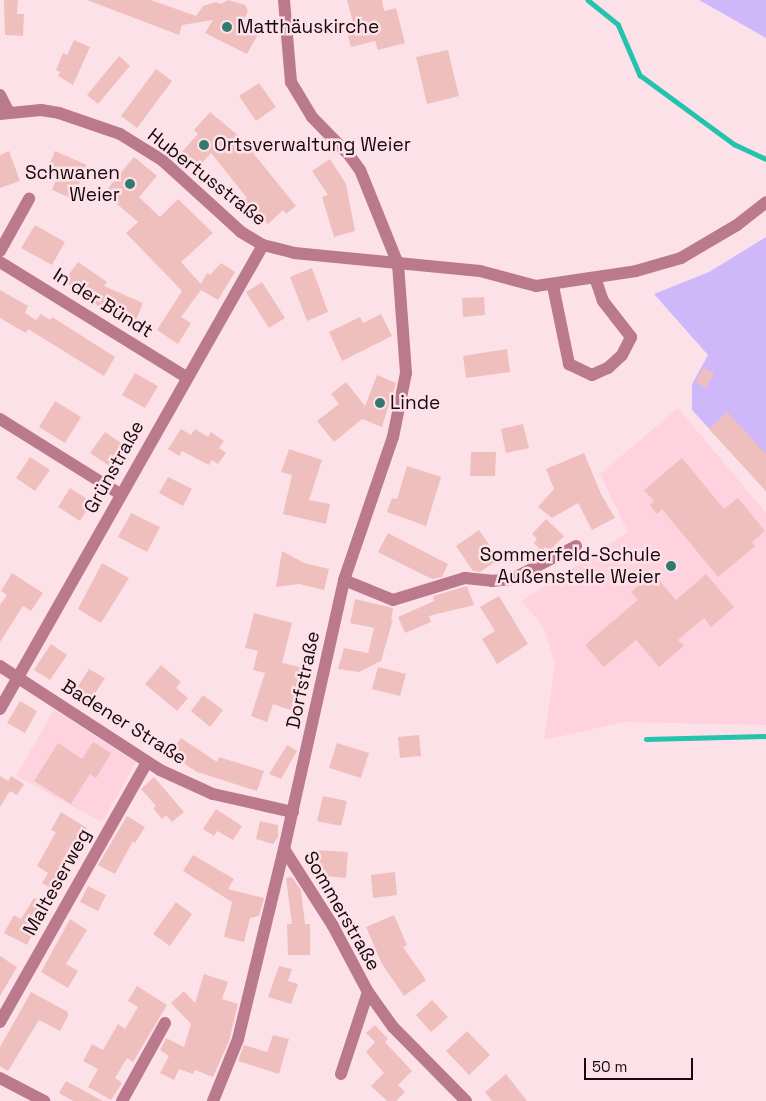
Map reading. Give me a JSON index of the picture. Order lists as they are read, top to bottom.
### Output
{
  "streets": {
    "street": [
      "Hubertusstraße",
      "In der Bündt",
      "Grünstraße",
      "Dorfstraße",
      "Badener Straße",
      "Malteserweg",
      "Sommerstraße"
    ]
  },
  "crossings": [
    ["Hubertusstraße", "Grünstraße"],
    ["Hubertusstraße", "Dorfstraße"],
    ["In der Bündt", "Grünstraße"],
    ["Grünstraße", "Badener Straße"],
    ["Dorfstraße", "Badener Straße"],
    ["Dorfstraße", "Sommerstraße"],
    ["Badener Straße", "Malteserweg"]
  ],
  "places": [
    "Matthäuskirche",
    "Ortsverwaltung Weier",
    "Schwanen Weier",
    "Linde",
    "Sommerfeld-Schule Außenstelle Weier"
  ],
  "scale_bar": "50 m"
}
